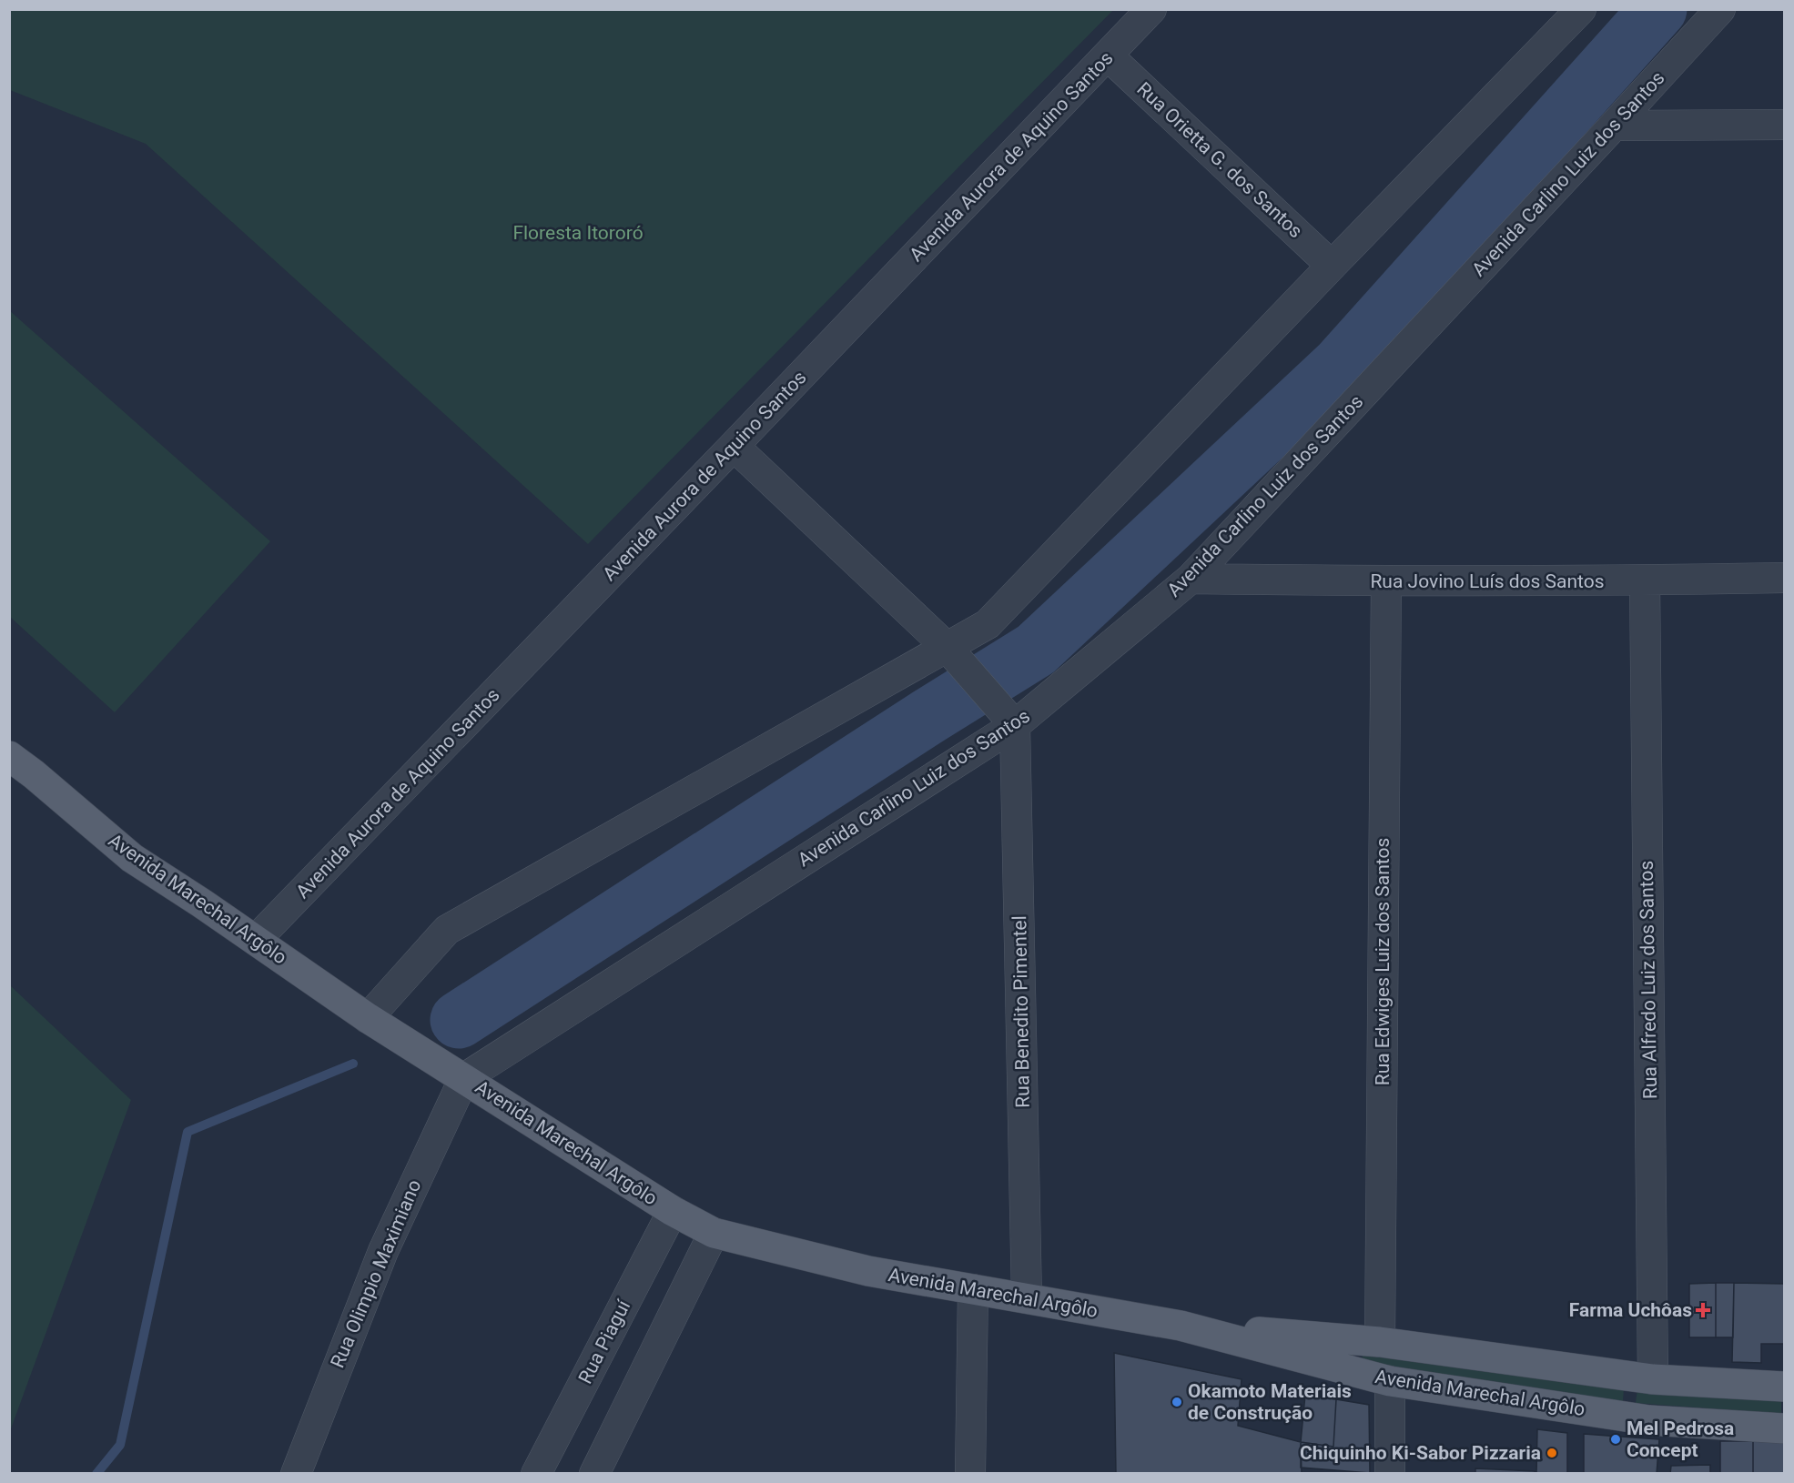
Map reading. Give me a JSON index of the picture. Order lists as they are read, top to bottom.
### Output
{
  "streets": {
    "main road": ["Avenida Marechal Argôlo"],
    "street": [
      "Avenida Aurora de Aquino Santos",
      "Rua Orietta G. dos Santos",
      "Avenida Carlino Luiz dos Santos",
      "Rua Jovino Luís dos Santos",
      "Rua Edwiges Luiz dos Santos",
      "Rua Alfredo Luiz dos Santos",
      "Rua Benedito Pimentel",
      "Rua Olimpio Maximiano",
      "Rua Piaguí"
    ]
  },
  "crossings": [
    ["Avenida Aurora de Aquino Santos", "Rua Orietta G. dos Santos"],
    ["Avenida Aurora de Aquino Santos", "Avenida Marechal Argôlo"],
    ["Avenida Carlino Luiz dos Santos", "Rua Jovino Luís dos Santos"],
    ["Avenida Carlino Luiz dos Santos", "Avenida Marechal Argôlo"],
    ["Avenida Carlino Luiz dos Santos", "Rua Benedito Pimentel"],
    ["Avenida Carlino Luiz dos Santos", "Rua Olimpio Maximiano"],
    ["Rua Jovino Luís dos Santos", "Rua Edwiges Luiz dos Santos"],
    ["Rua Jovino Luís dos Santos", "Rua Alfredo Luiz dos Santos"],
    ["Avenida Marechal Argôlo", "Rua Edwiges Luiz dos Santos"],
    ["Avenida Marechal Argôlo", "Rua Alfredo Luiz dos Santos"],
    ["Avenida Marechal Argôlo", "Rua Benedito Pimentel"],
    ["Avenida Marechal Argôlo", "Rua Olimpio Maximiano"],
    ["Avenida Marechal Argôlo", "Rua Piaguí"]
  ],
  "parks": ["Floresta Itororó"],
  "places": {
    "health": ["Farma Uchôas"],
    "other": ["Okamoto Materiais de Construção", "Mel Pedrosa Concept", "Chiquinho Ki-Sabor Pizzaria"]
  }
}
